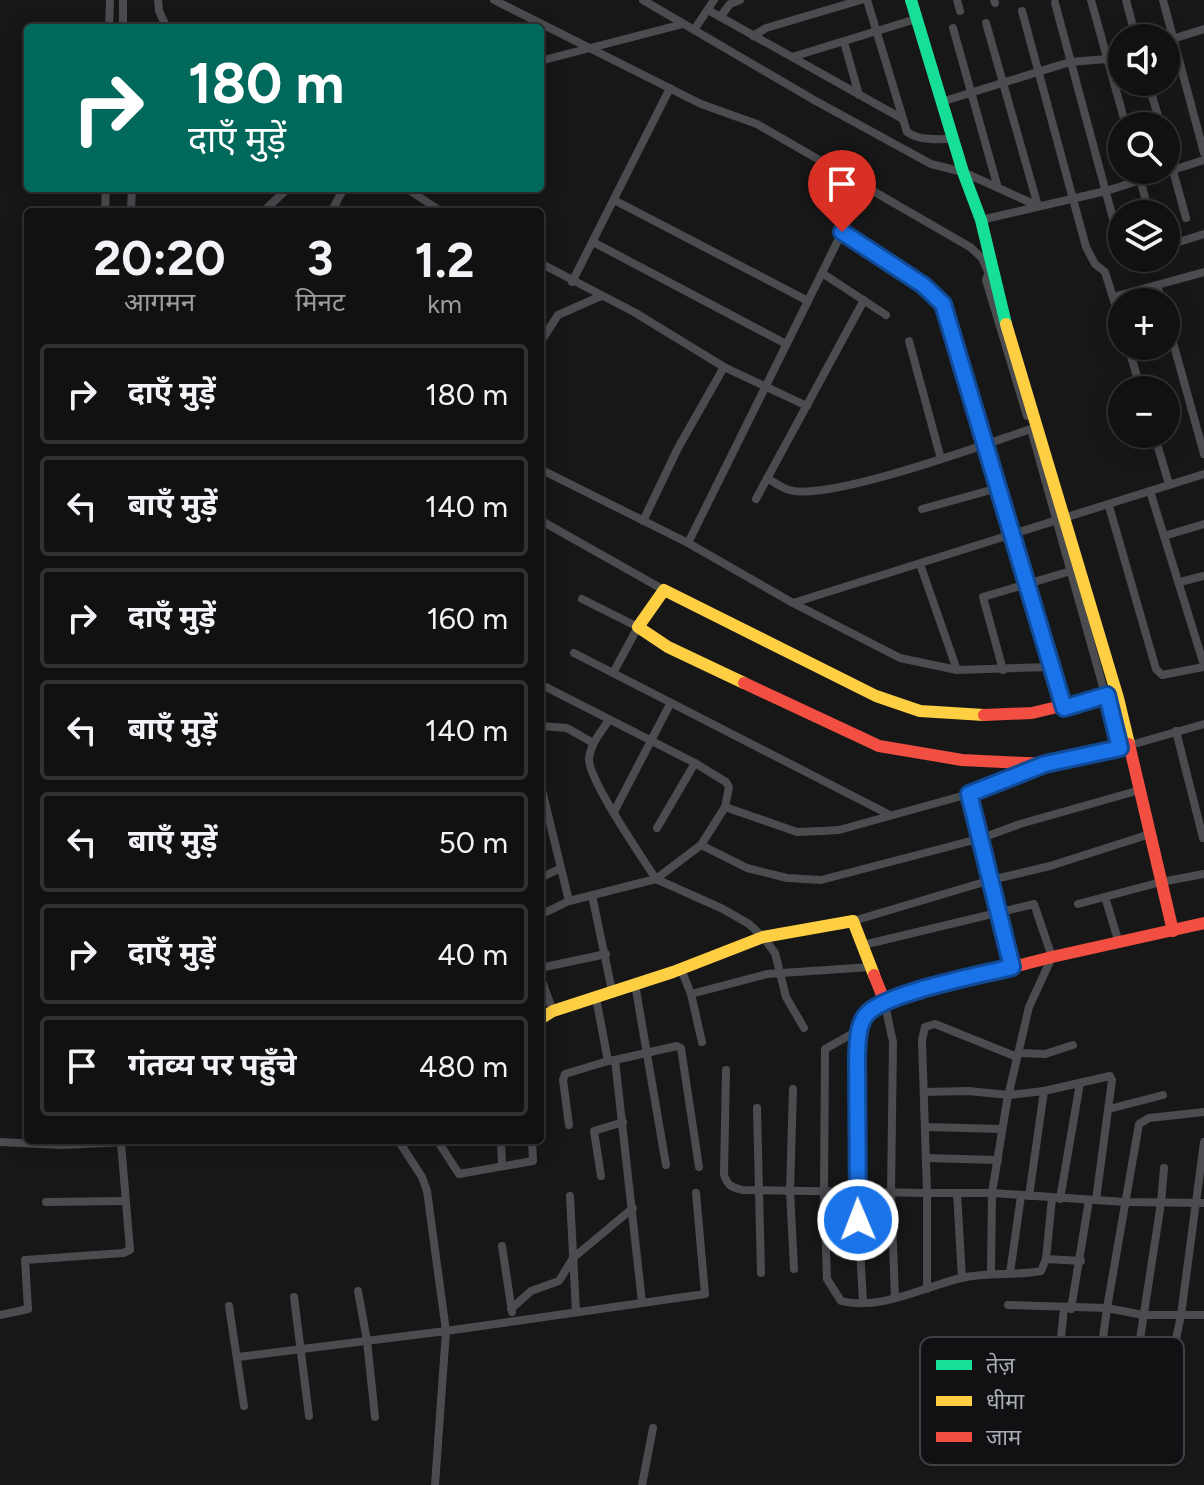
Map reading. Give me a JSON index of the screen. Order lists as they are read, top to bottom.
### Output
{
  "legend": ["तेज़", "धीमा", "जाम"],
  "page": {
    "map_buttons": ["+", "−"],
    "turn": ["180 m", "दाएँ मुड़ें"],
    "eta": [
      "20:20",
      "आगमन",
      "3",
      "मिनट",
      "1.2",
      "km"
    ],
    "list": [
      {
        "name": "दाएँ मुड़ें",
        "value": "180 m"
      },
      {
        "name": "बाएँ मुड़ें",
        "value": "140 m"
      },
      {
        "name": "दाएँ मुड़ें",
        "value": "160 m"
      },
      {
        "name": "बाएँ मुड़ें",
        "value": "140 m"
      },
      {
        "name": "बाएँ मुड़ें",
        "value": "50 m"
      },
      {
        "name": "दाएँ मुड़ें",
        "value": "40 m"
      },
      {
        "name": "गंतव्य पर पहुँचे",
        "value": "480 m"
      }
    ]
  }
}
